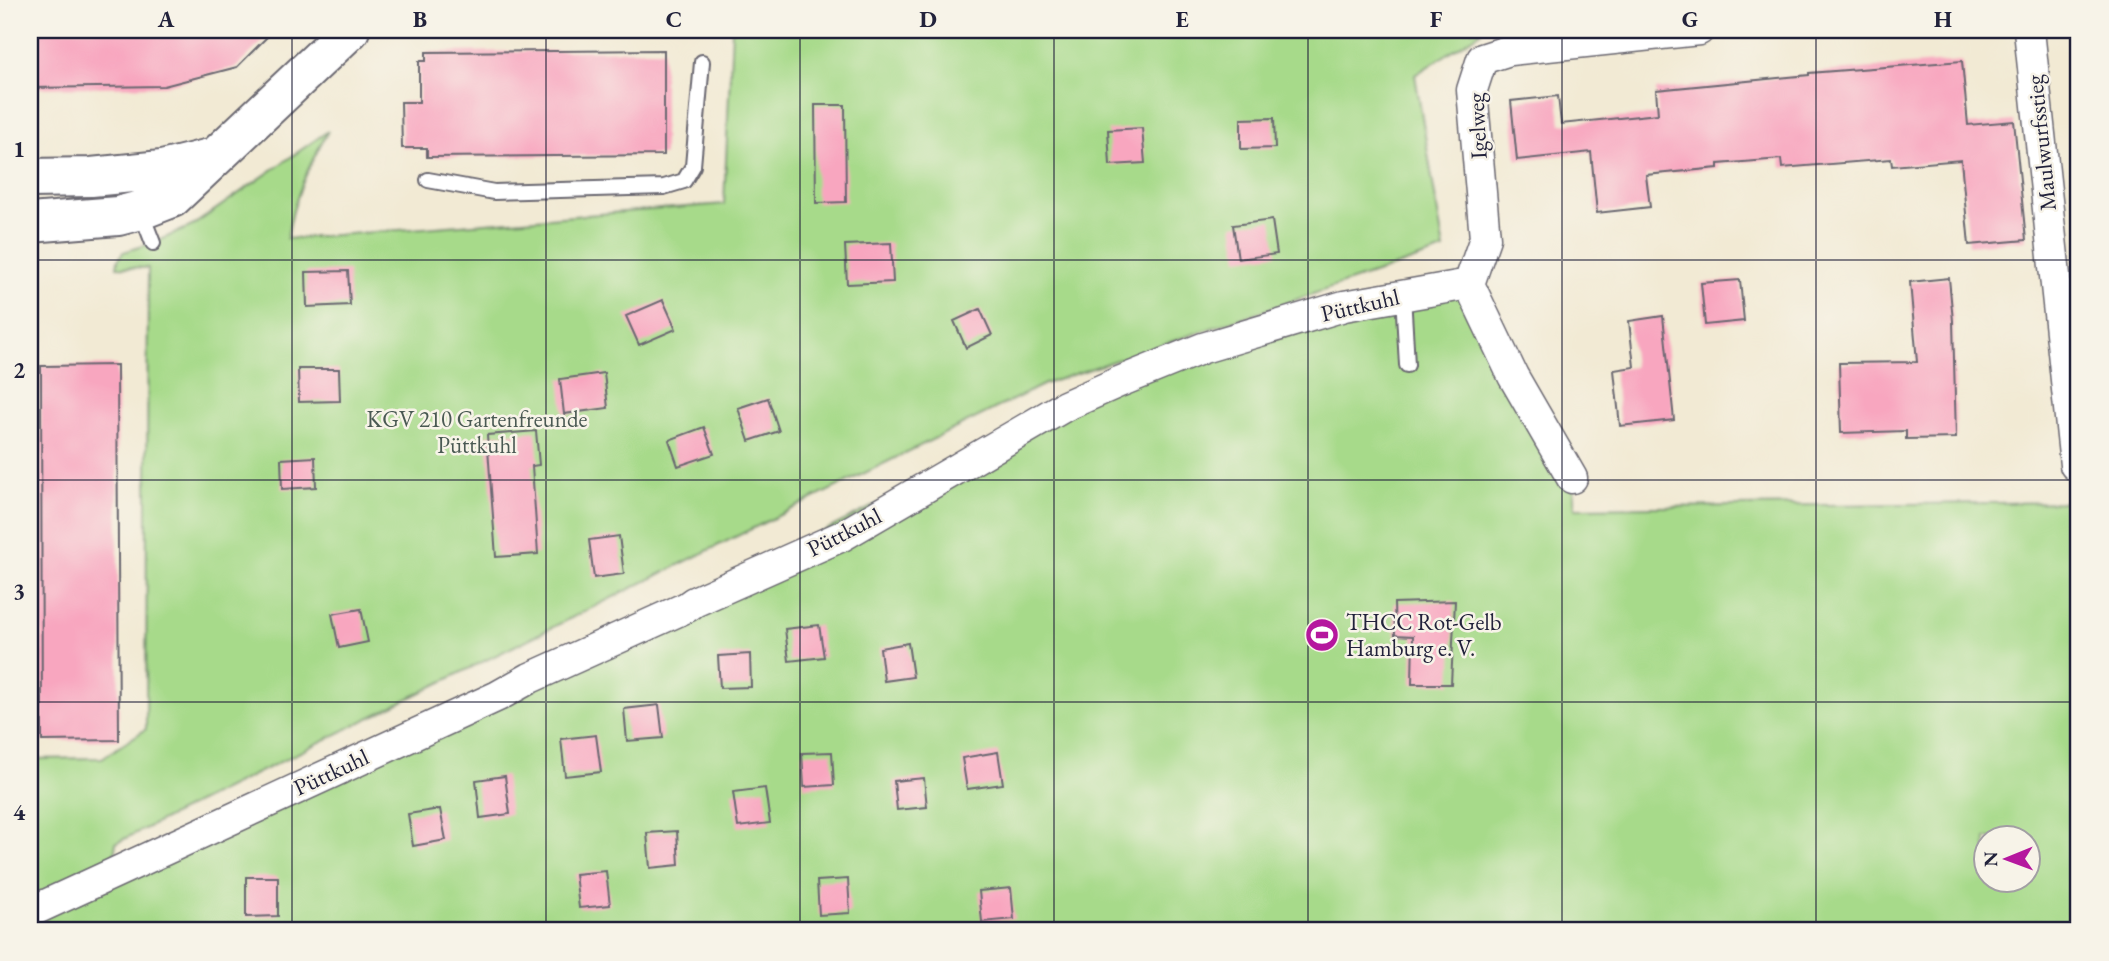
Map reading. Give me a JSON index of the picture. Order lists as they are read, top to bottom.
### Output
{
  "streets": {
    "street": ["Igelweg", "Maulwurfsstieg", "Püttkuhl"]
  },
  "crossings": [
    ["Igelweg", "Püttkuhl"]
  ],
  "parks": ["KGV 210 Gartenfreunde Püttkuhl"],
  "places": {
    "sports": ["THCC Rot-Gelb Hamburg e. V."]
  },
  "north": "left",
  "grid": {
    "columns": [
      "A",
      "B",
      "C",
      "D",
      "E",
      "F",
      "G",
      "H"
    ],
    "rows": [
      "1",
      "2",
      "3",
      "4"
    ]
  }
}
